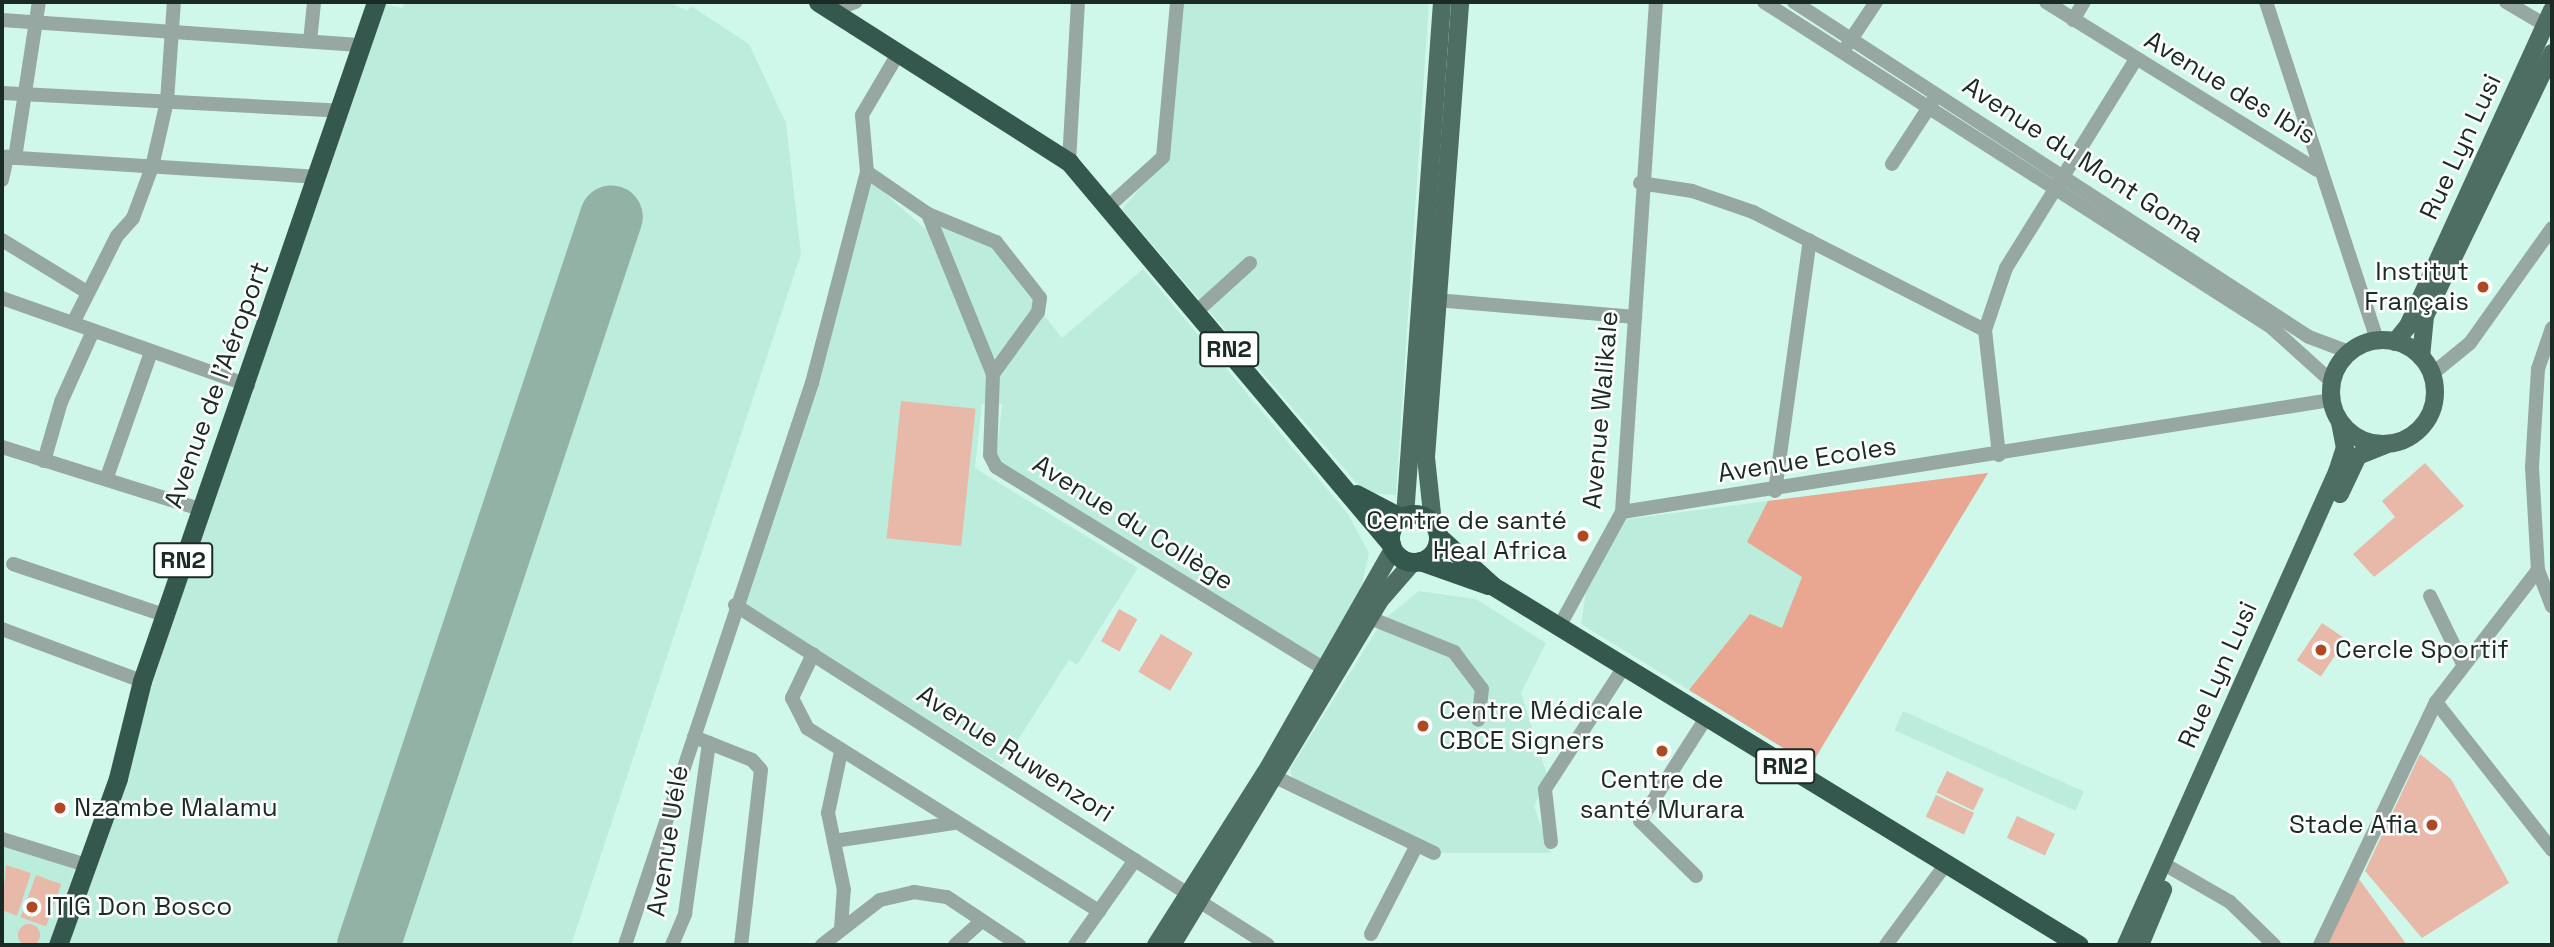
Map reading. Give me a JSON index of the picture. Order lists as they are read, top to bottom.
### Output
{
  "streets": {
    "highway": ["RN2", "Avenue de l'Aéroport"],
    "main road": ["Rue Lyn Lusi"],
    "street": [
      "Avenue des Ibis",
      "Avenue du Mont Goma",
      "Avenue Walikale",
      "Avenue Ecoles",
      "Avenue du Collège",
      "Avenue Ruwenzori",
      "Avenue Uélé"
    ]
  },
  "crossings": [
    ["Rue Lyn Lusi", "Avenue du Mont Goma"],
    ["Rue Lyn Lusi", "Avenue Ecoles"],
    ["Avenue du Mont Goma", "Avenue Ecoles"],
    ["RN2", "Avenue Walikale"],
    ["Avenue Walikale", "Avenue Ecoles"]
  ],
  "places": [
    "Institut Français",
    "Centre de santé Heal Africa",
    "Cercle Sportif",
    "Centre Médicale CBCE Signers",
    "Centre de santé Murara",
    "Nzambe Malamu",
    "Stade Afia",
    "ITIG Don Bosco"
  ]
}
